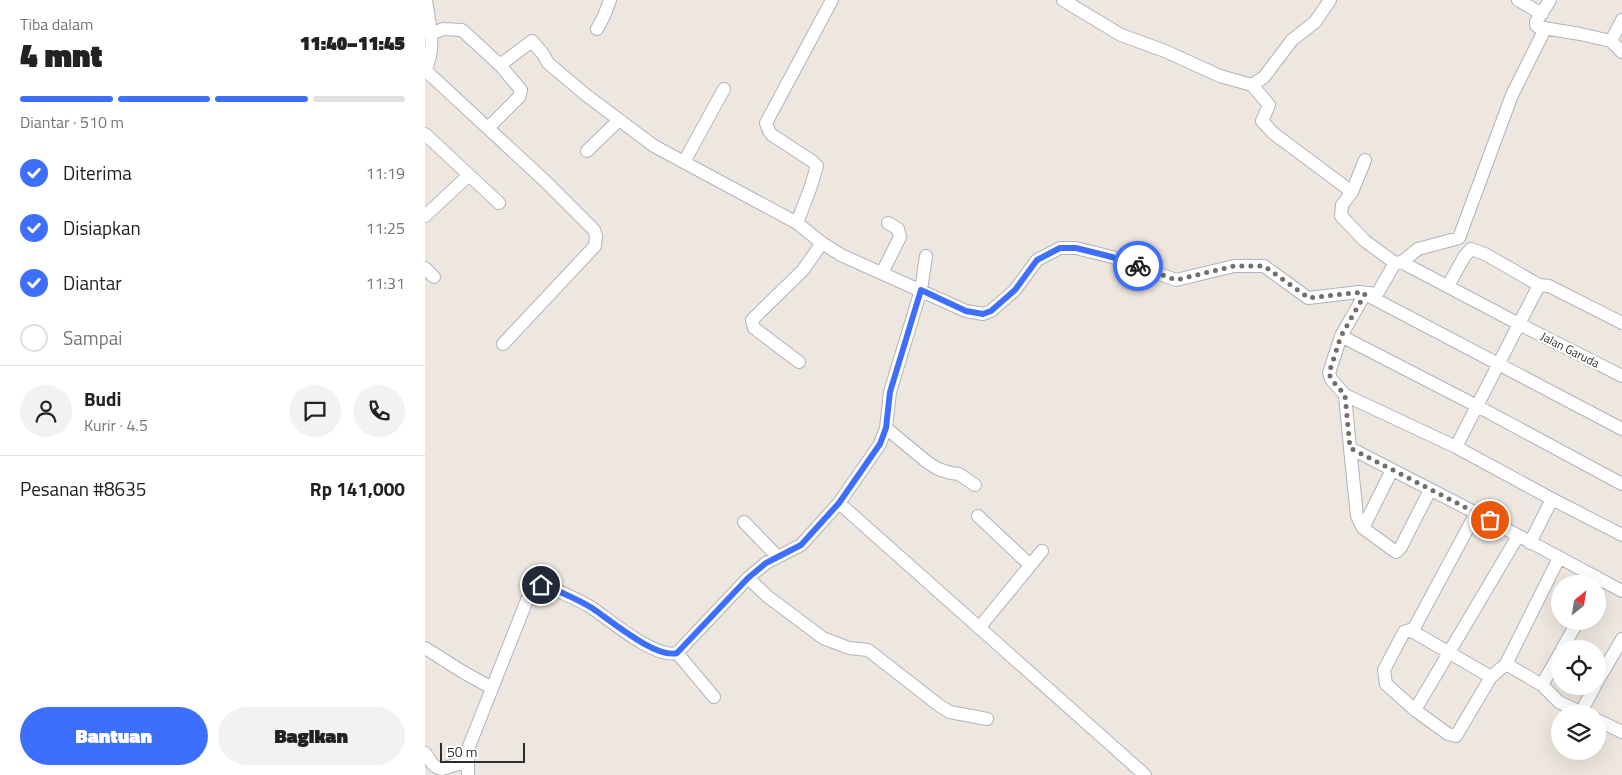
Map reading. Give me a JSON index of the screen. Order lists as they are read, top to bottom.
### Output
{
  "streets": {
    "street": ["Jalan Garuda"]
  },
  "scale_bar": "50 m",
  "north": "top right",
  "page": {
    "heading": ["4 mnt", "Tiba dalam", "11:40–11:45"],
    "panel": [
      "Budi",
      "Kurir · 4.5",
      "Pesanan #8635",
      "Rp 141,000"
    ],
    "bar": "Diantar · 510 m",
    "list": [
      ["Diterima", "11:19"],
      ["Disiapkan", "11:25"],
      ["Diantar", "11:31"],
      "Sampai"
    ],
    "buttons": ["Bantuan", "Bagikan"],
    "scale": "50 m"
  }
}
